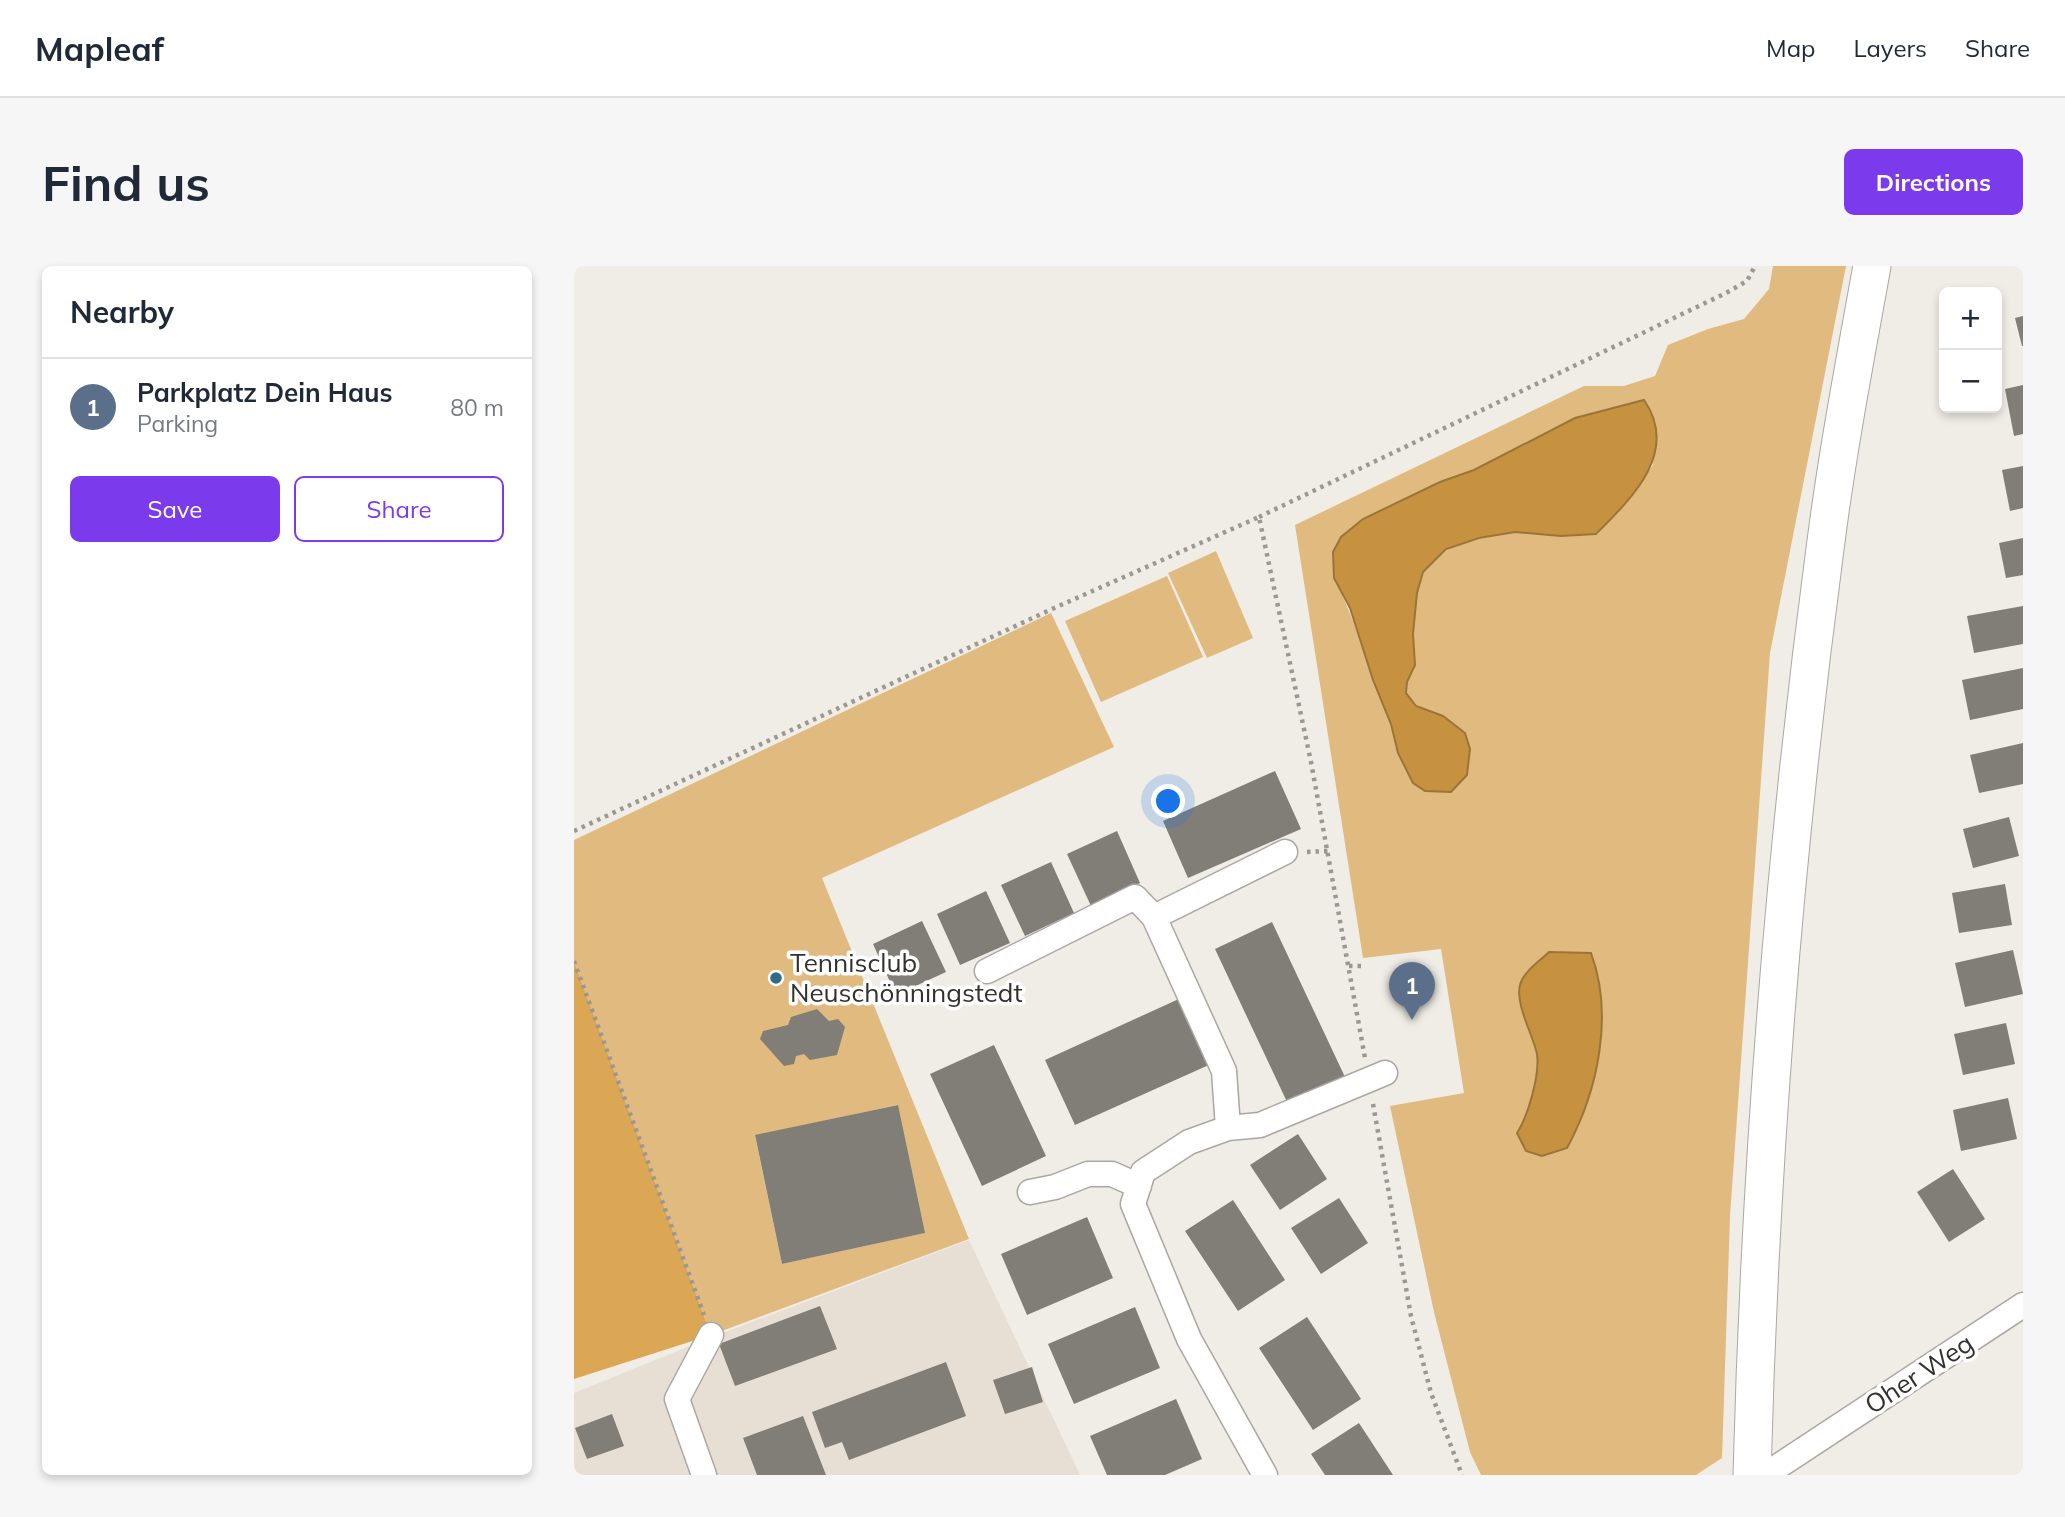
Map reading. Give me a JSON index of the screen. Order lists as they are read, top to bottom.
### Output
{
  "streets": {
    "street": ["Oher Weg"]
  },
  "places": ["Tennisclub Neuschönningstedt"],
  "page": {
    "header": "Mapleaf",
    "nav": ["Map", "Layers", "Share"],
    "buttons": [
      "Directions",
      ["Save", "Share"]
    ],
    "title": "Find us",
    "heading": "Nearby",
    "map_buttons": ["+", "−"],
    "list": [
      {
        "mark": "1",
        "name": "Parkplatz Dein Haus",
        "note": "Parking",
        "value": "80 m"
      }
    ],
    "pins": "1"
  }
}
